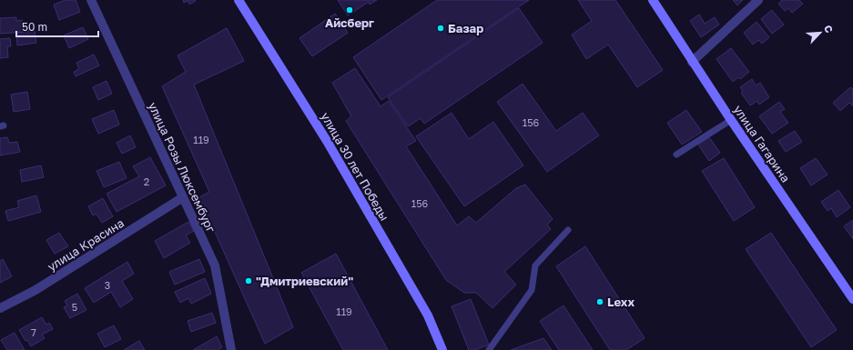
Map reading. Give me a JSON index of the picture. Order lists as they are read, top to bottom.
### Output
{
  "streets": {
    "main road": ["улица Гагарина", "улица 30 лет Победы"],
    "street": ["улица Розы Люксембург", "улица Красина"]
  },
  "crossings": [
    ["улица Розы Люксембург", "улица Красина"]
  ],
  "places": [
    "Айсберг",
    "Базар",
    "\"Дмитриевский\"",
    "Lexx"
  ],
  "house_numbers": [
    "156",
    "119",
    "2",
    "156",
    "3",
    "5",
    "119",
    "7"
  ],
  "scale_bar": "50 m",
  "north": "top right"
}
